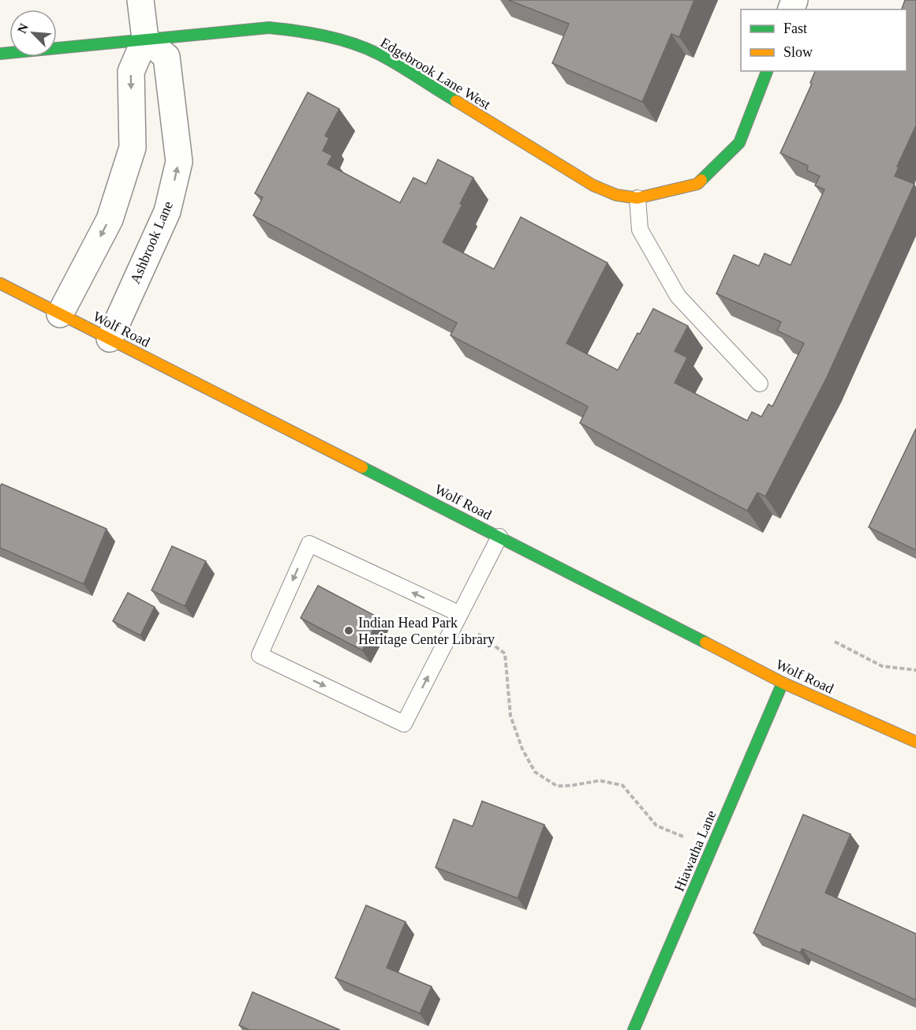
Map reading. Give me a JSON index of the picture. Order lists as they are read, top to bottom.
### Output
{
  "streets": {
    "street": [
      "Edgebrook Lane West",
      "Ashbrook Lane",
      "Wolf Road",
      "Hiawatha Lane"
    ]
  },
  "crossings": [
    ["Edgebrook Lane West", "Ashbrook Lane"],
    ["Ashbrook Lane", "Wolf Road"],
    ["Wolf Road", "Hiawatha Lane"]
  ],
  "places": ["Indian Head Park Heritage Center Library"],
  "legend": ["Fast", "Slow"],
  "north": "top left"
}
